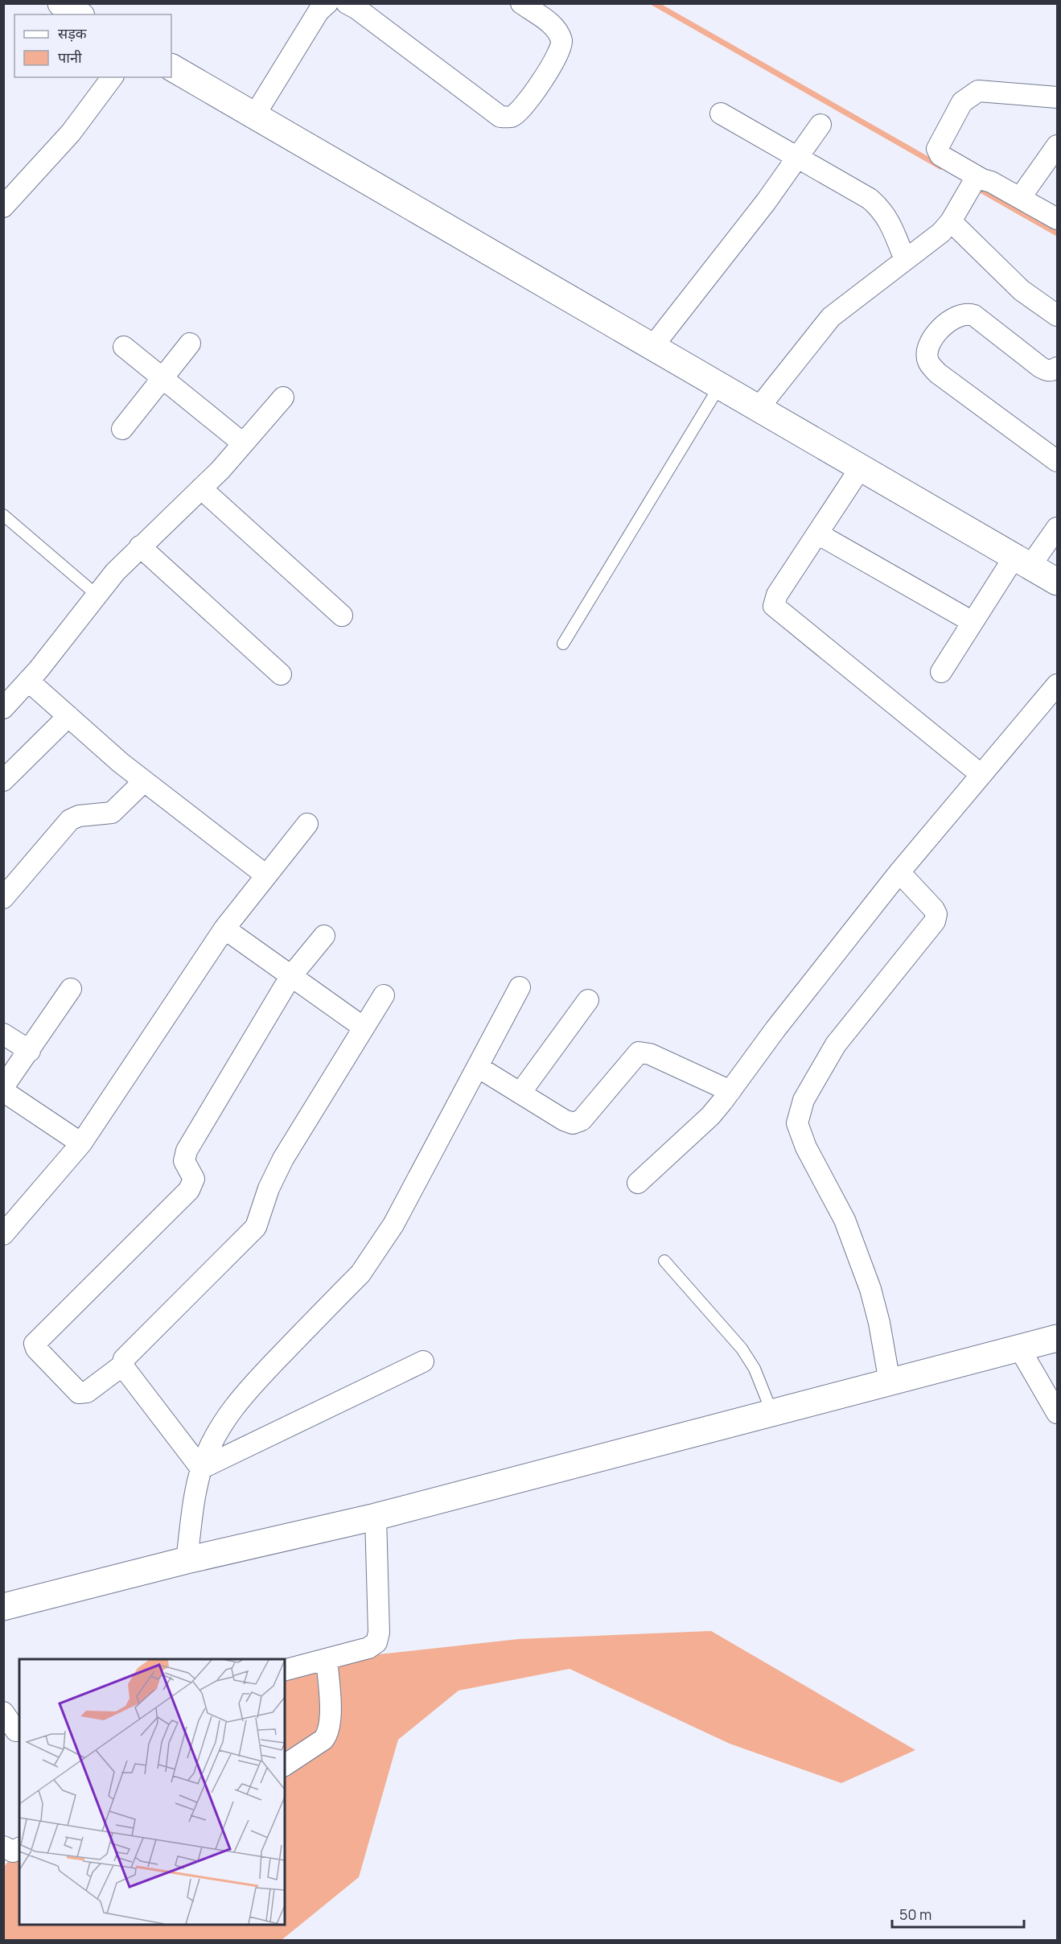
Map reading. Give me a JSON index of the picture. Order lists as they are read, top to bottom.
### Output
{
  "legend": ["सड़क", "पानी"],
  "scale_bar": "50 m"
}
